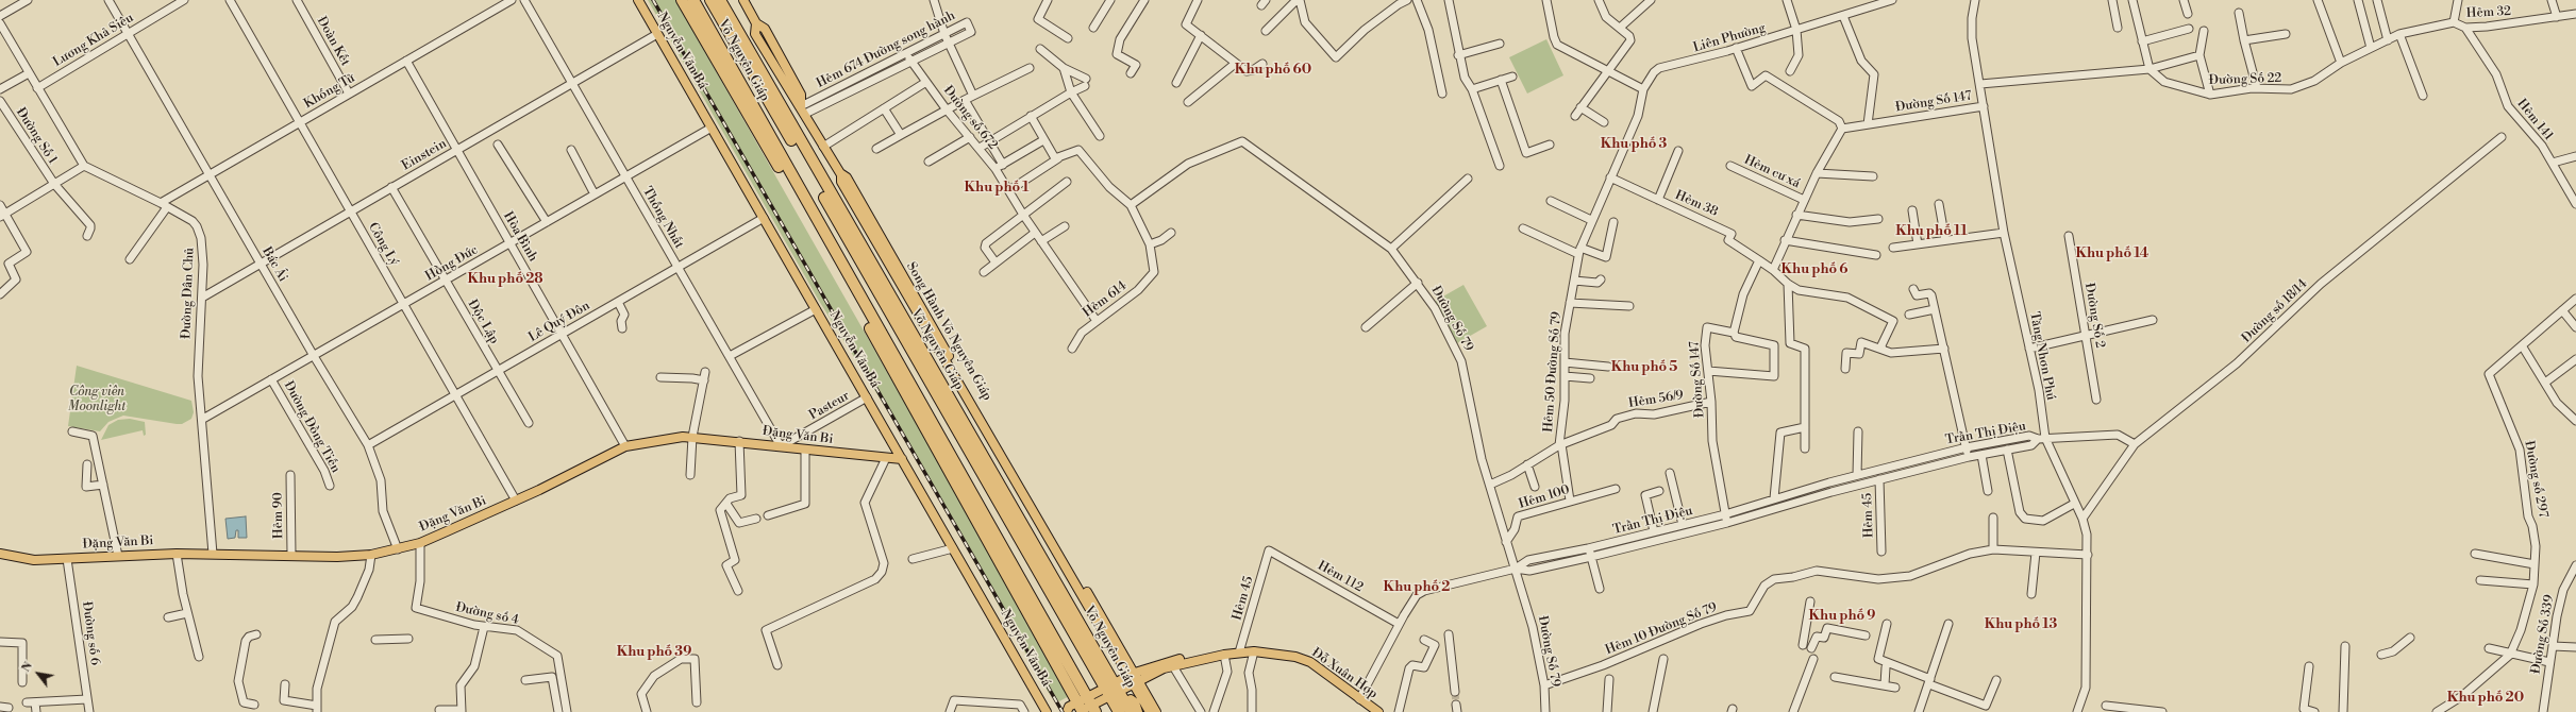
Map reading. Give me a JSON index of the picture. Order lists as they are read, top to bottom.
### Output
{
  "streets": {
    "highway": ["Võ Nguyên Giáp"],
    "main road": [
      "Nguyễn Văn Bá",
      "Song Hành Võ Nguyên Giáp",
      "Đặng Văn Bi",
      "Đỗ Xuân Hợp"
    ],
    "street": [
      "Hẻm 32",
      "Liên Phường",
      "Lương Khả Siêu",
      "Đoàn Kết",
      "Hẻm 674 Đường song hành",
      "Đường Số 22",
      "Khổng Tử",
      "Đường Số 147",
      "Đường số 672",
      "Hẻm 141",
      "Đường Số 1",
      "Einstein",
      "Hẻm cư xá",
      "Hẻm 38",
      "Thống Nhất",
      "Hòa Bình",
      "Công Lý",
      "Hồng Đức",
      "Bác Ái",
      "Đường Dân Chủ",
      "Hẻm 614",
      "Đường số 18/14",
      "Đường Số 2",
      "Đường Số 79",
      "Độc Lập",
      "Lê Quý Đôn",
      "Tăng Nhơn Phú",
      "Hẻm 50 Đường Số 79",
      "Hẻm 56/9",
      "Pasteur",
      "Đường Đồng Tiến",
      "Trần Thị Điệu",
      "Đường số 297",
      "Hẻm 100",
      "Hẻm 90",
      "Hẻm 45",
      "Hẻm 112",
      "Đường số 4",
      "Hẻm 10 Đường Số 79",
      "Đường số 6",
      "Đường Số 339"
    ]
  },
  "crossings": [
    ["Hẻm 32", "Đường Số 22"],
    ["Hẻm 32", "Hẻm 141"],
    ["Liên Phường", "Hẻm 38"],
    ["Liên Phường", "Hẻm 50 Đường Số 79"],
    ["Lương Khả Siêu", "Bác Ái"],
    ["Đoàn Kết", "Khổng Tử"],
    ["Hẻm 674 Đường song hành", "Đường số 672"],
    ["Hẻm 674 Đường song hành", "Song Hành Võ Nguyên Giáp"],
    ["Nguyễn Văn Bá", "Einstein"],
    ["Nguyễn Văn Bá", "Hồng Đức"],
    ["Nguyễn Văn Bá", "Lê Quý Đôn"],
    ["Nguyễn Văn Bá", "Pasteur"],
    ["Nguyễn Văn Bá", "Đặng Văn Bi"],
    ["Võ Nguyên Giáp", "Đỗ Xuân Hợp"],
    ["Khổng Tử", "Hòa Bình"],
    ["Khổng Tử", "Công Lý"],
    ["Khổng Tử", "Bác Ái"],
    ["Khổng Tử", "Đường Dân Chủ"],
    ["Đường Số 147", "Tăng Nhơn Phú"],
    ["Đường Số 147", "Hẻm 56/9"],
    ["Đường Số 147", "Trần Thị Điệu"],
    ["Einstein", "Thống Nhất"],
    ["Einstein", "Hòa Bình"],
    ["Einstein", "Công Lý"],
    ["Einstein", "Bác Ái"],
    ["Einstein", "Đường Dân Chủ"],
    ["Einstein", "Độc Lập"],
    ["Hẻm 38", "Hẻm 50 Đường Số 79"],
    ["Thống Nhất", "Hồng Đức"],
    ["Thống Nhất", "Lê Quý Đôn"],
    ["Thống Nhất", "Pasteur"],
    ["Thống Nhất", "Đặng Văn Bi"],
    ["Hòa Bình", "Hồng Đức"],
    ["Hòa Bình", "Lê Quý Đôn"],
    ["Hòa Bình", "Đặng Văn Bi"],
    ["Công Lý", "Hồng Đức"],
    ["Công Lý", "Lê Quý Đôn"],
    ["Công Lý", "Đặng Văn Bi"],
    ["Hồng Đức", "Bác Ái"],
    ["Hồng Đức", "Đường Dân Chủ"],
    ["Hồng Đức", "Độc Lập"],
    ["Hồng Đức", "Đường Đồng Tiến"],
    ["Bác Ái", "Lê Quý Đôn"],
    ["Bác Ái", "Đặng Văn Bi"],
    ["Đường Dân Chủ", "Đặng Văn Bi"],
    ["Đường số 18/14", "Tăng Nhơn Phú"],
    ["Đường Số 79", "Hẻm 50 Đường Số 79"],
    ["Đường Số 79", "Trần Thị Điệu"],
    ["Đường Số 79", "Hẻm 100"],
    ["Đường Số 79", "Hẻm 10 Đường Số 79"],
    ["Độc Lập", "Lê Quý Đôn"],
    ["Song Hành Võ Nguyên Giáp", "Đỗ Xuân Hợp"],
    ["Tăng Nhơn Phú", "Trần Thị Điệu"],
    ["Hẻm 50 Đường Số 79", "Hẻm 56/9"],
    ["Pasteur", "Đặng Văn Bi"],
    ["Trần Thị Điệu", "Hẻm 45"],
    ["Đặng Văn Bi", "Hẻm 90"],
    ["Đặng Văn Bi", "Đường số 4"],
    ["Đặng Văn Bi", "Đường số 6"],
    ["Hẻm 45", "Hẻm 112"],
    ["Hẻm 45", "Đỗ Xuân Hợp"]
  ],
  "districts": [
    "Khu phố 60",
    "Khu phố 3",
    "Khu phố 1",
    "Khu phố 11",
    "Khu phố 14",
    "Khu phố 6",
    "Khu phố 28",
    "Khu phố 5",
    "Khu phố 2",
    "Khu phố 9",
    "Khu phố 13",
    "Khu phố 39",
    "Khu phố 20"
  ],
  "parks": ["Công viên Moonlight"],
  "north": "top left"
}
